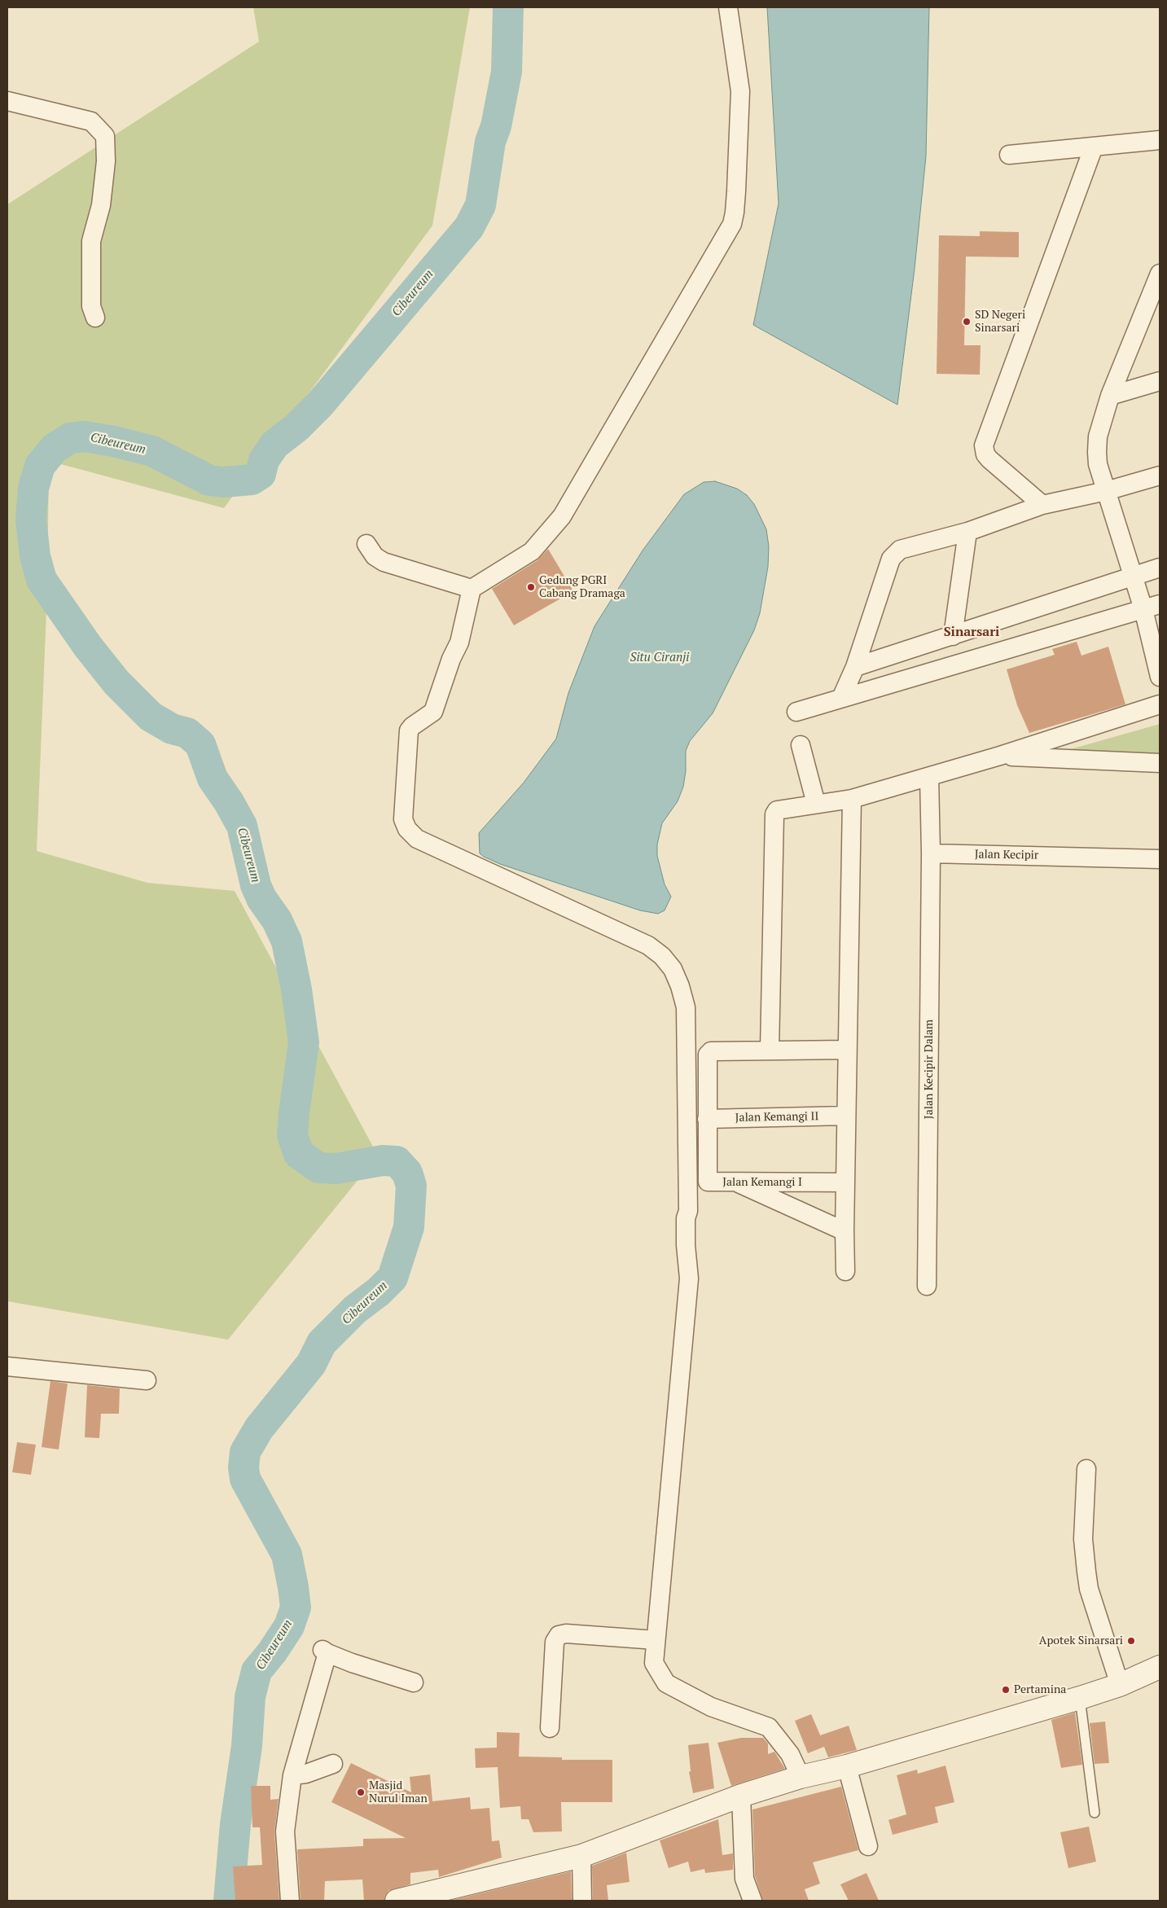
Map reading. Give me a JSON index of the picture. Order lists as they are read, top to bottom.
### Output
{
  "streets": {
    "street": [
      "Jalan Kecipir",
      "Jalan Kecipir Dalam",
      "Jalan Kemangi II",
      "Jalan Kemangi I"
    ]
  },
  "crossings": [
    ["Jalan Kecipir", "Jalan Kecipir Dalam"],
    ["Jalan Kemangi II", "Jalan Kemangi I"]
  ],
  "districts": ["Sinarsari"],
  "water": ["Cibeureum", "Situ Ciranji"],
  "places": [
    "SD Negeri Sinarsari",
    "Gedung PGRI Cabang Dramaga",
    "Apotek Sinarsari",
    "Pertamina",
    "Masjid Nurul Iman"
  ]
}
